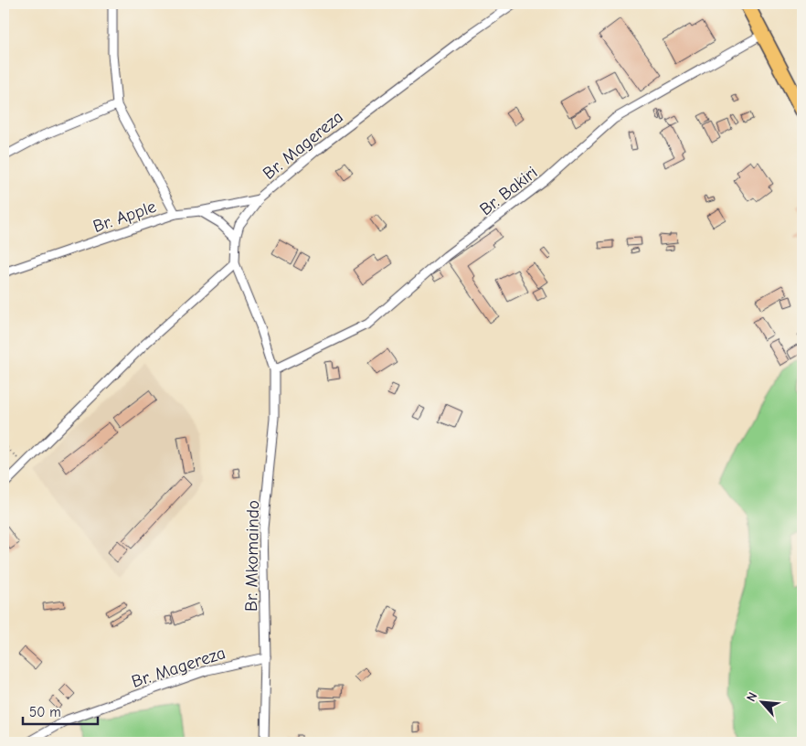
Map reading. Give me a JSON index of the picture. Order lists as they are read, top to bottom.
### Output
{
  "streets": {
    "street": [
      "Br. Magereza",
      "Br. Bakiri",
      "Br. Apple",
      "Br. Mkomaindo"
    ]
  },
  "crossings": [
    ["Br. Magereza", "Br. Bakiri"],
    ["Br. Magereza", "Br. Apple"],
    ["Br. Magereza", "Br. Mkomaindo"],
    ["Br. Bakiri", "Br. Mkomaindo"]
  ],
  "scale_bar": "50 m",
  "north": "top left"
}
